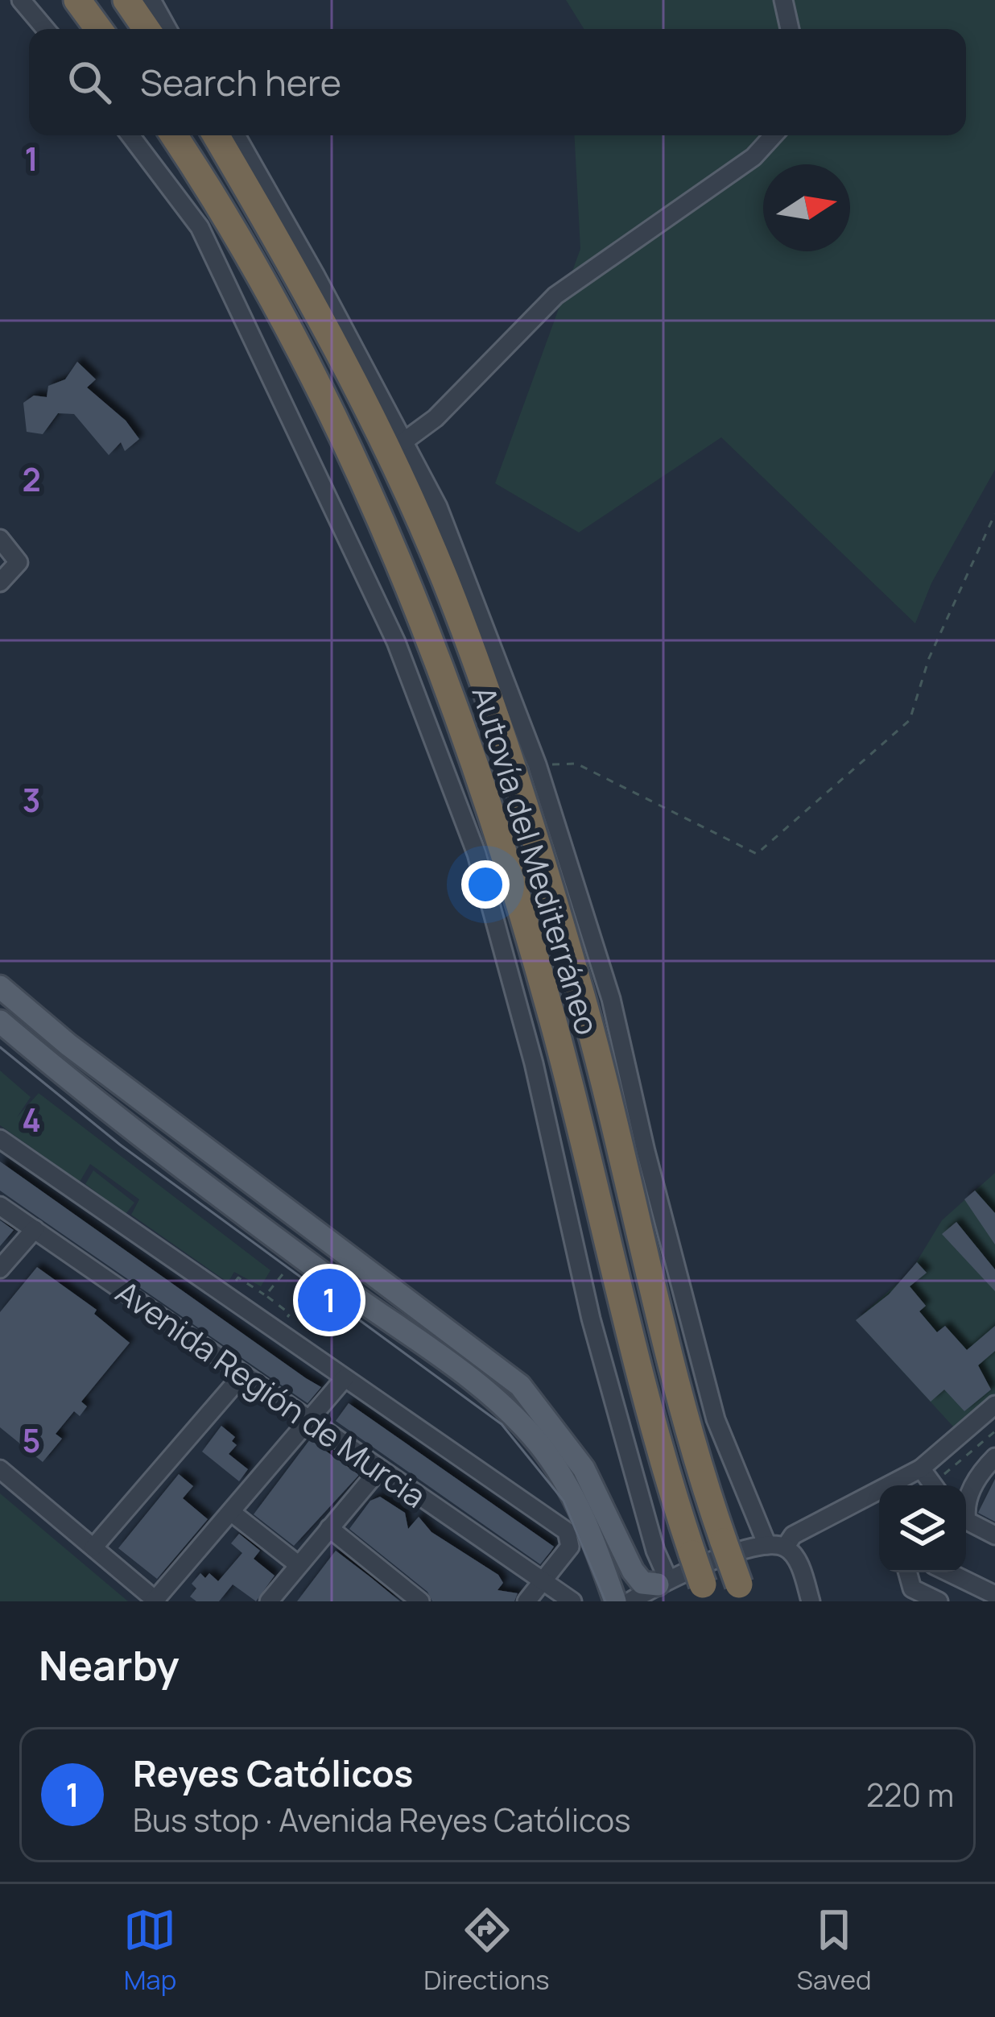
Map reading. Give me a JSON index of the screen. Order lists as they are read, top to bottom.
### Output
{
  "streets": {
    "highway": ["Autovía del Mediterráneo"],
    "street": ["Avenida Región de Murcia"]
  },
  "north": "right",
  "page": {
    "search": "Search here",
    "pins": "1",
    "heading": "Nearby",
    "list": [
      {
        "mark": "1",
        "name": "Reyes Católicos",
        "note": "Bus stop · Avenida Reyes Católicos",
        "value": "220 m"
      }
    ],
    "nav": ["Map", "Directions", "Saved"]
  },
  "grid": {
    "rows": [
      "1",
      "2",
      "3",
      "4",
      "5"
    ]
  }
}
